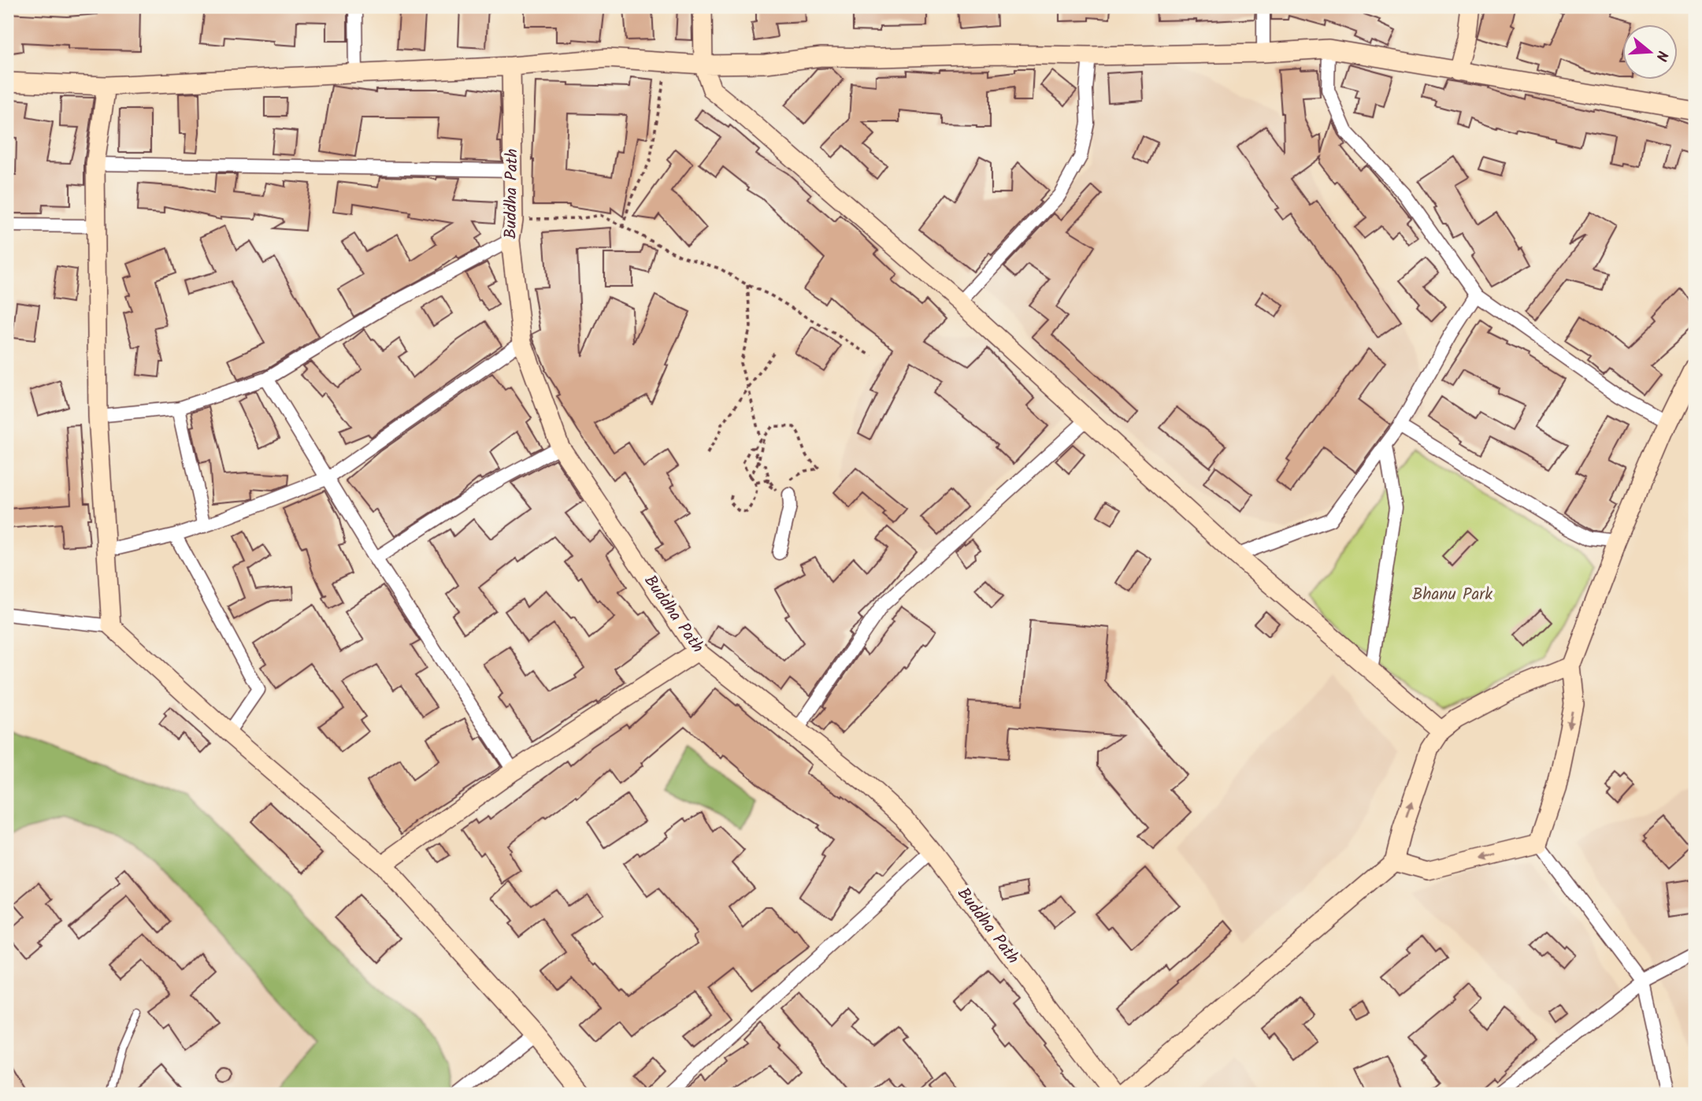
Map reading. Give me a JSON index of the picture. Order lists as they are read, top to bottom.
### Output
{
  "streets": {
    "street": ["Buddha Path"]
  },
  "parks": ["Bhanu Park"],
  "north": "right"
}
